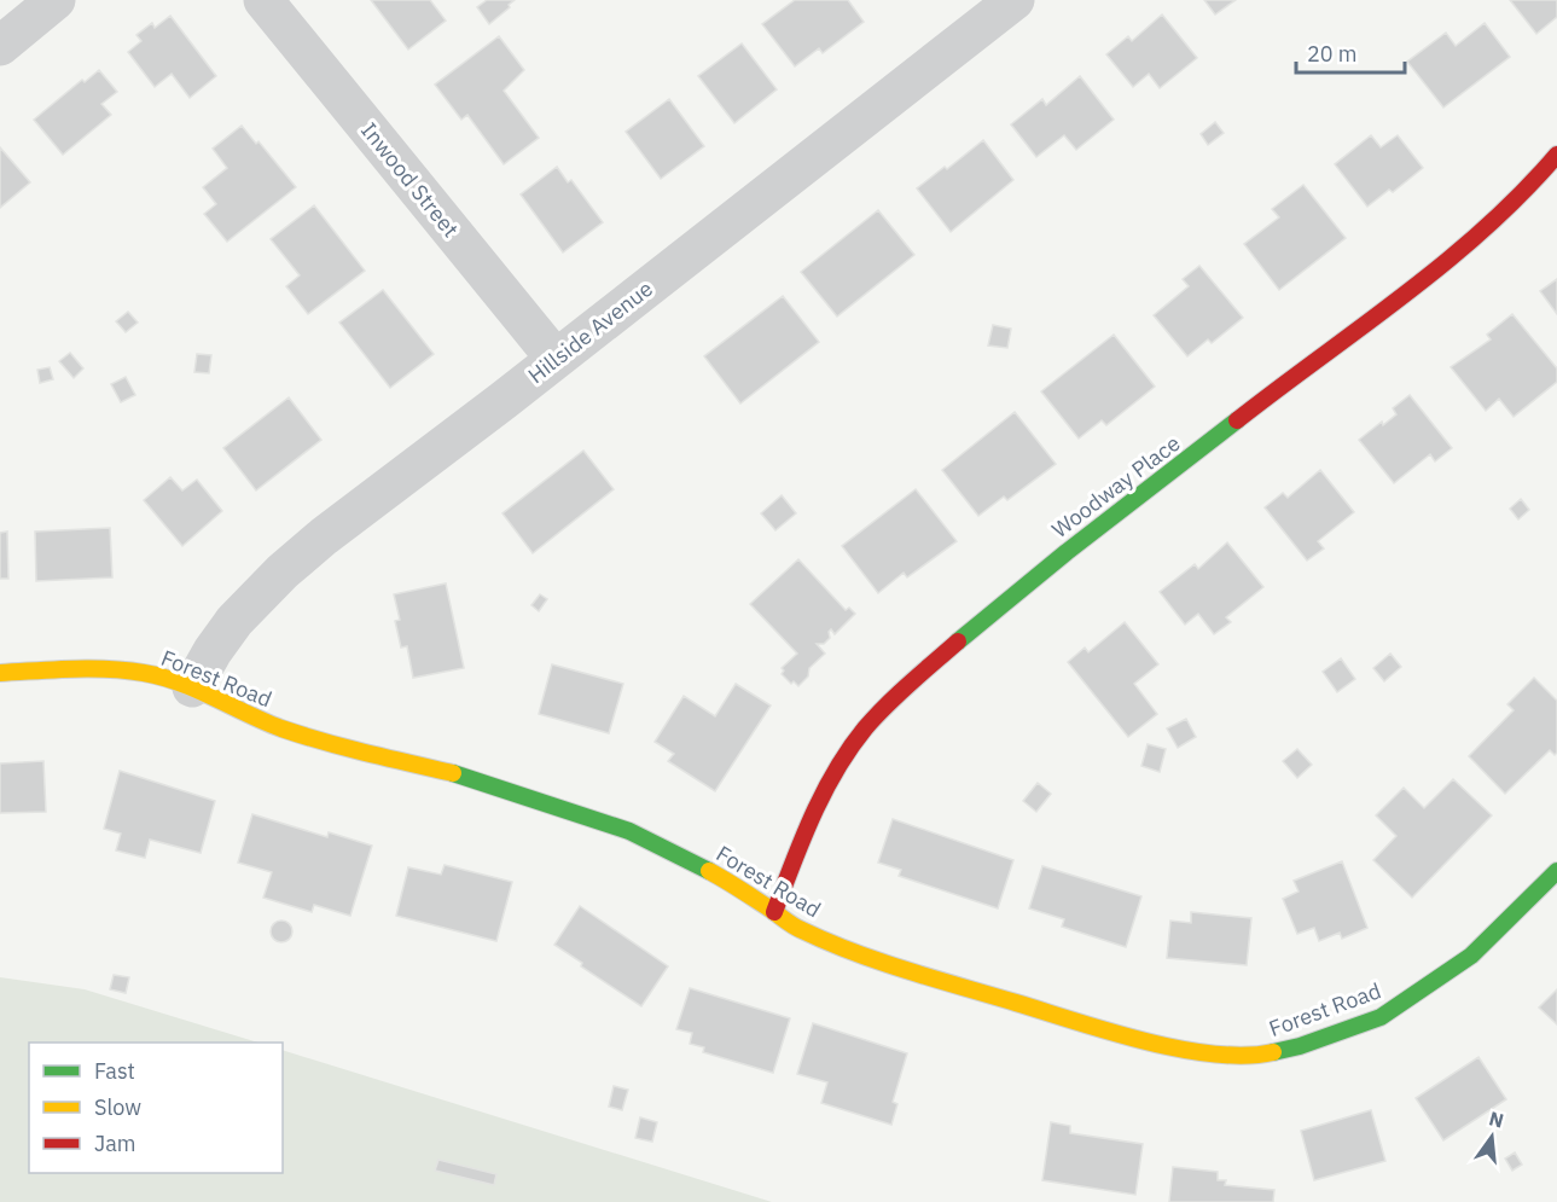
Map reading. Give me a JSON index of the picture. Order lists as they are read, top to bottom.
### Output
{
  "streets": {
    "street": [
      "Inwood Street",
      "Hillside Avenue",
      "Woodway Place",
      "Forest Road"
    ]
  },
  "crossings": [
    ["Inwood Street", "Hillside Avenue"],
    ["Hillside Avenue", "Forest Road"],
    ["Woodway Place", "Forest Road"]
  ],
  "legend": ["Fast", "Slow", "Jam"],
  "scale_bar": "20 m",
  "north": "top"
}
